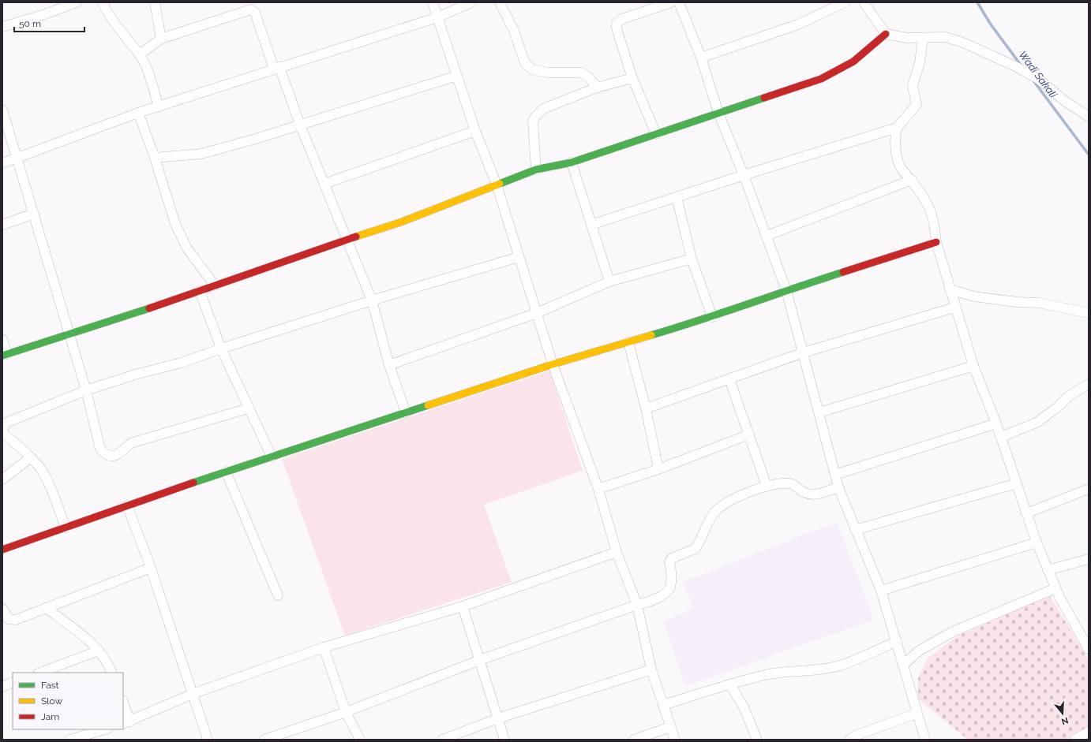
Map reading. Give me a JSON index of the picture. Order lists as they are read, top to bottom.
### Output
{
  "water": ["Wadi Sakali"],
  "legend": ["Fast", "Slow", "Jam"],
  "scale_bar": "50 m",
  "north": "bottom"
}
